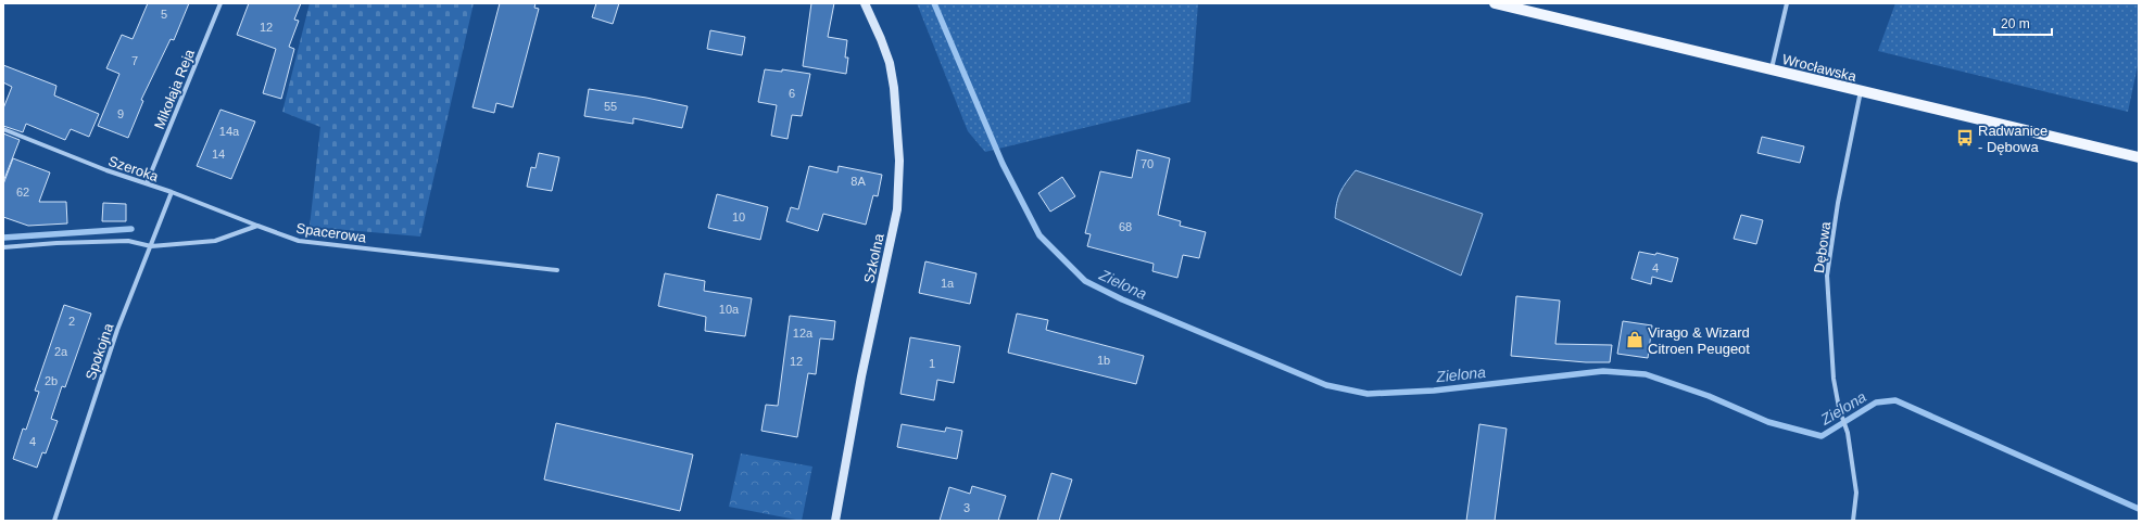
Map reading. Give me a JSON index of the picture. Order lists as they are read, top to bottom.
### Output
{
  "streets": {
    "main road": ["Wrocławska"],
    "street": [
      "Mikołaja Reja",
      "Szeroka",
      "Spacerowa",
      "Dębowa",
      "Szkolna",
      "Spokojna"
    ]
  },
  "crossings": [
    ["Wrocławska", "Dębowa"],
    ["Mikołaja Reja", "Szeroka"],
    ["Szeroka", "Spacerowa"],
    ["Szeroka", "Spokojna"]
  ],
  "water": ["Zielona"],
  "places": {
    "bus stop": ["Radwanice - Dębowa"],
    "shop": ["Virago & Wizard Citroen Peugeot"]
  },
  "house_numbers": [
    "5",
    "12",
    "7",
    "6",
    "55",
    "9",
    "14a",
    "14",
    "70",
    "8A",
    "62",
    "10",
    "68",
    "4",
    "1a",
    "10a",
    "2",
    "12a",
    "2a",
    "1b",
    "12",
    "1",
    "2b",
    "4",
    "3"
  ],
  "scale_bar": "20 m"
}
